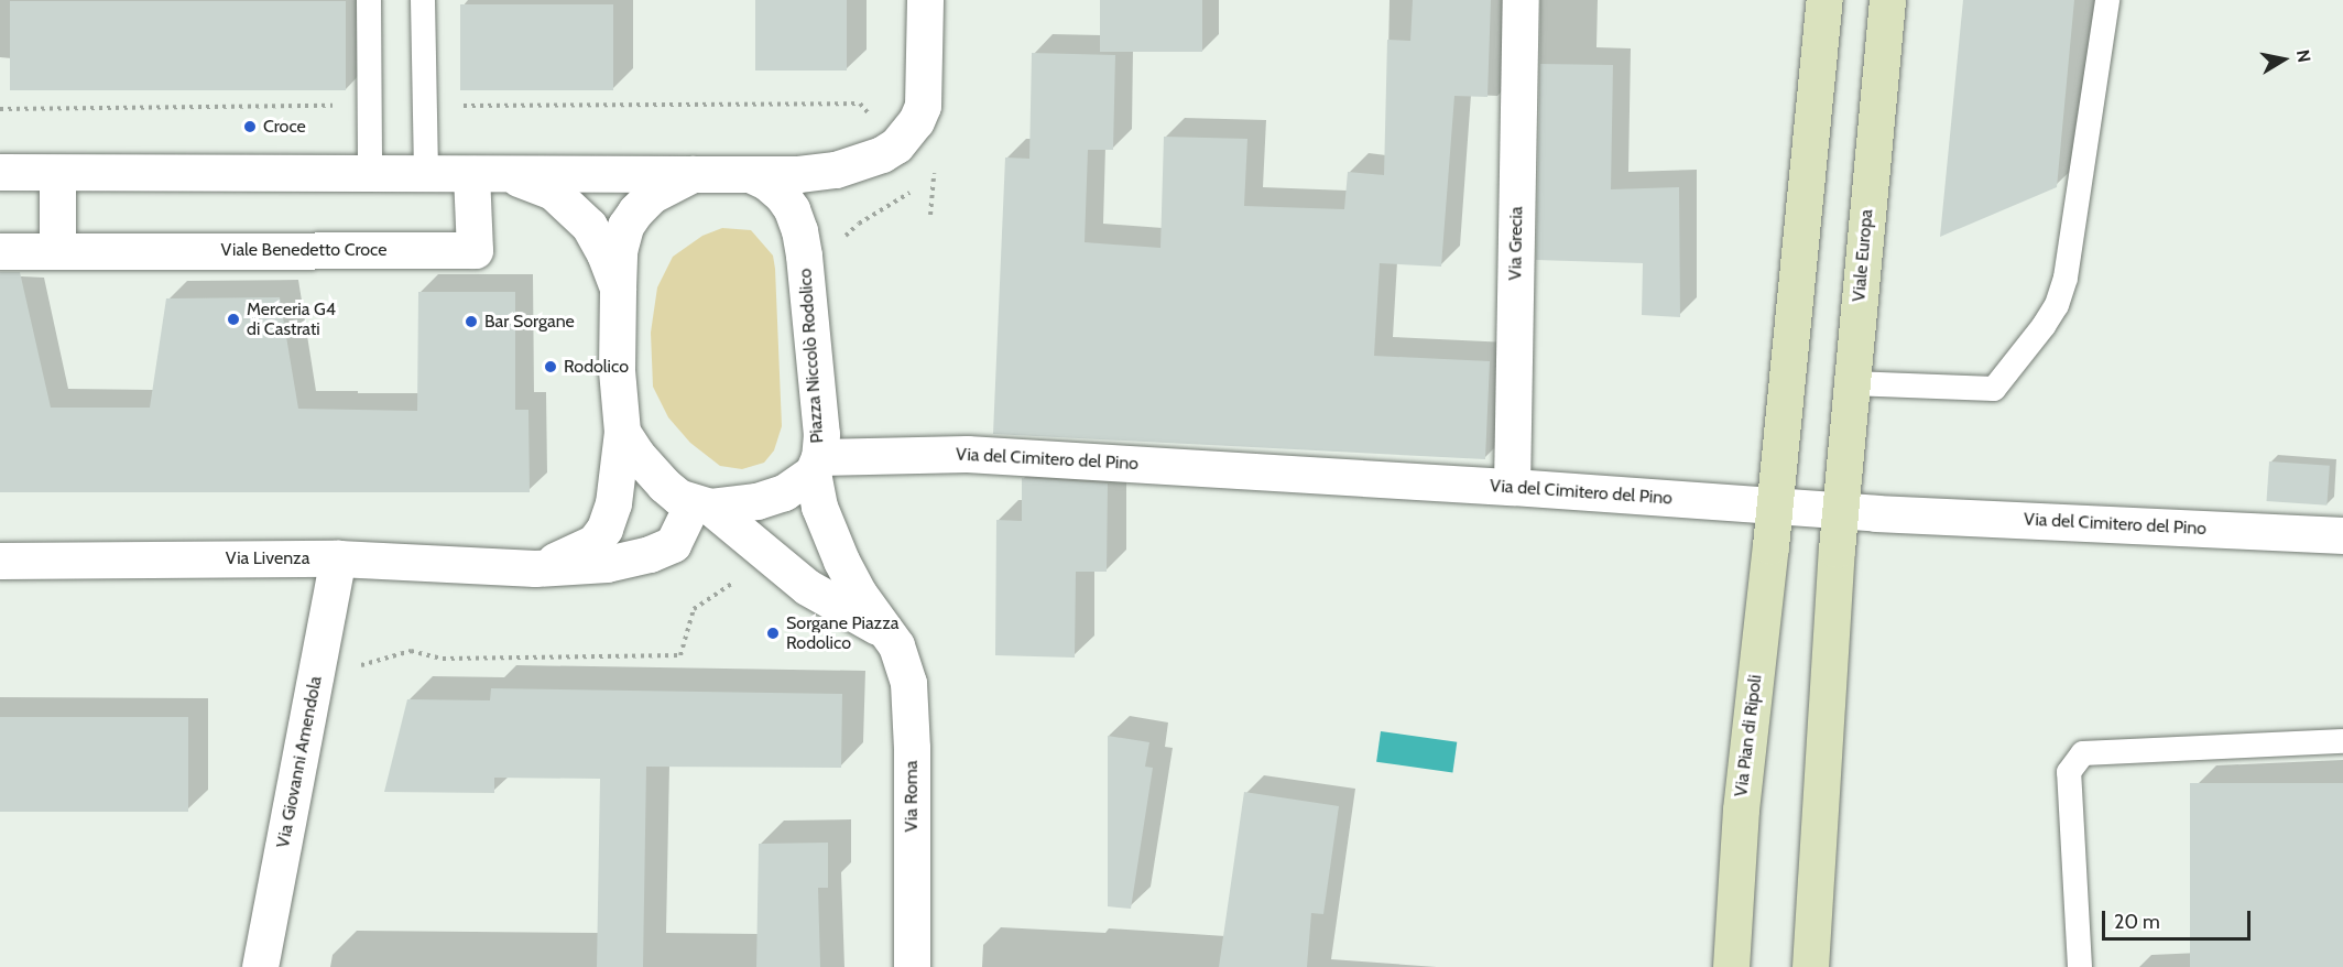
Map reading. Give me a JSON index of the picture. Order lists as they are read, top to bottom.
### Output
{
  "streets": {
    "main road": ["Viale Europa", "Via Pian di Ripoli"],
    "street": [
      "Via Grecia",
      "Viale Benedetto Croce",
      "Piazza Niccolò Rodolico",
      "Via del Cimitero del Pino",
      "Via Livenza",
      "Via Giovanni Amendola",
      "Via Roma"
    ]
  },
  "crossings": [
    ["Via Grecia", "Via del Cimitero del Pino"],
    ["Viale Europa", "Via del Cimitero del Pino"],
    ["Piazza Niccolò Rodolico", "Via del Cimitero del Pino"],
    ["Piazza Niccolò Rodolico", "Via Roma"],
    ["Via del Cimitero del Pino", "Via Pian di Ripoli"],
    ["Via del Cimitero del Pino", "Via Roma"],
    ["Via Livenza", "Via Giovanni Amendola"]
  ],
  "places": [
    "Croce",
    "Merceria G4 di Castrati",
    "Bar Sorgane",
    "Rodolico",
    "Sorgane Piazza Rodolico"
  ],
  "scale_bar": "20 m",
  "north": "right"
}
